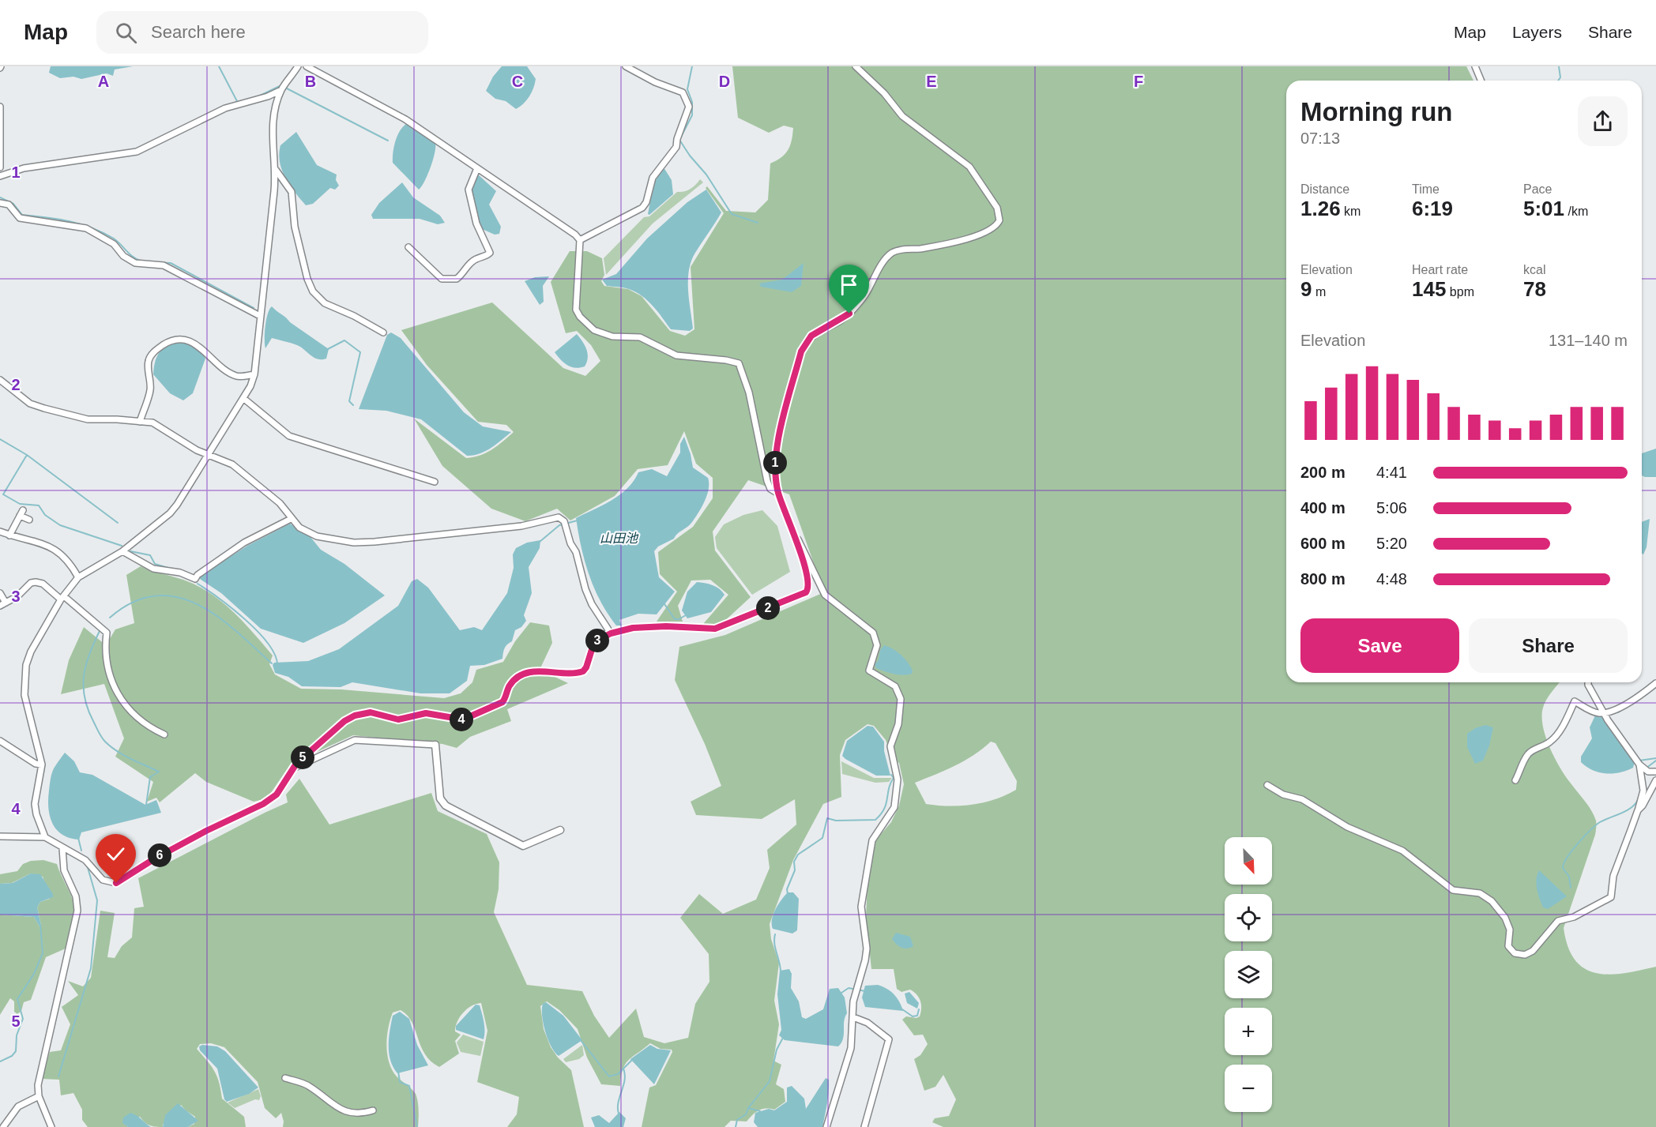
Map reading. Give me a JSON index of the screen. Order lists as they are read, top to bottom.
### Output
{
  "water": ["山田池"],
  "north": "bottom right",
  "page": {
    "header": "Map",
    "search": "Search here",
    "nav": ["Map", "Layers", "Share"],
    "heading": ["Morning run", "07:13"],
    "stats": [
      ["Distance", "1.26 km"],
      ["Time", "6:19"],
      ["Pace", "5:01 /km"],
      ["Elevation", "9 m"],
      ["Heart rate", "145 bpm"],
      ["kcal", "78"]
    ],
    "chart": ["Elevation", "131–140 m"],
    "pins": [
      "1",
      "2",
      "3",
      "4",
      "5",
      "6"
    ],
    "list": [
      {
        "name": "200 m",
        "note": "4:41"
      },
      {
        "name": "400 m",
        "note": "5:06"
      },
      {
        "name": "600 m",
        "note": "5:20"
      },
      {
        "name": "800 m",
        "note": "4:48"
      }
    ],
    "buttons": ["Save", "Share"],
    "map_buttons": ["+", "−"]
  },
  "grid": {
    "columns": [
      "A",
      "B",
      "C",
      "D",
      "E",
      "F"
    ],
    "rows": [
      "1",
      "2",
      "3",
      "4",
      "5"
    ]
  }
}
